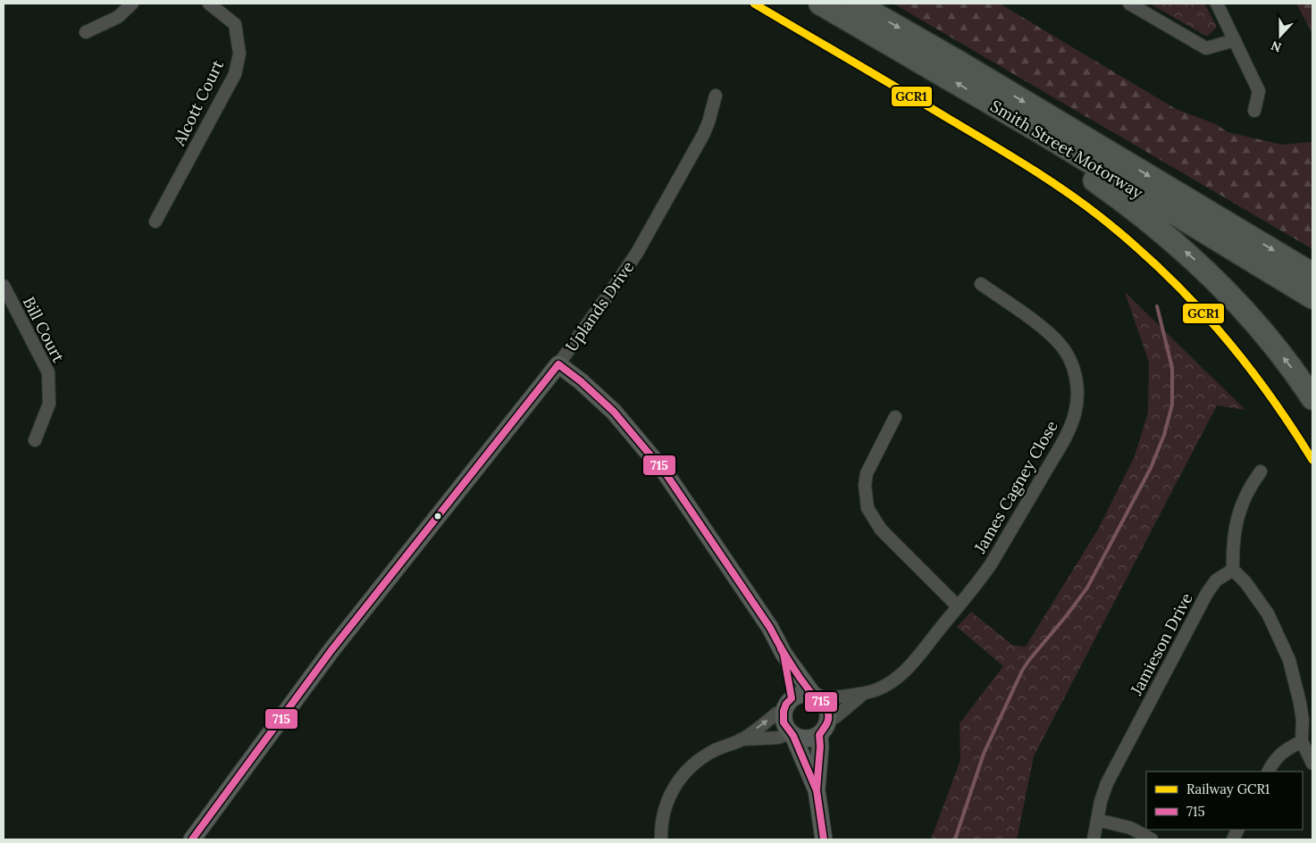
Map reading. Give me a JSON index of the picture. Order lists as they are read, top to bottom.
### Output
{
  "streets": {
    "highway": ["Smith Street Motorway"],
    "street": [
      "Alcott Court",
      "Uplands Drive",
      "Bill Court",
      "James Cagney Close",
      "Jamieson Drive"
    ]
  },
  "lines": ["rail line GCR1", "transit line 715"],
  "legend": ["Railway GCR1", "715"],
  "north": "bottom"
}
